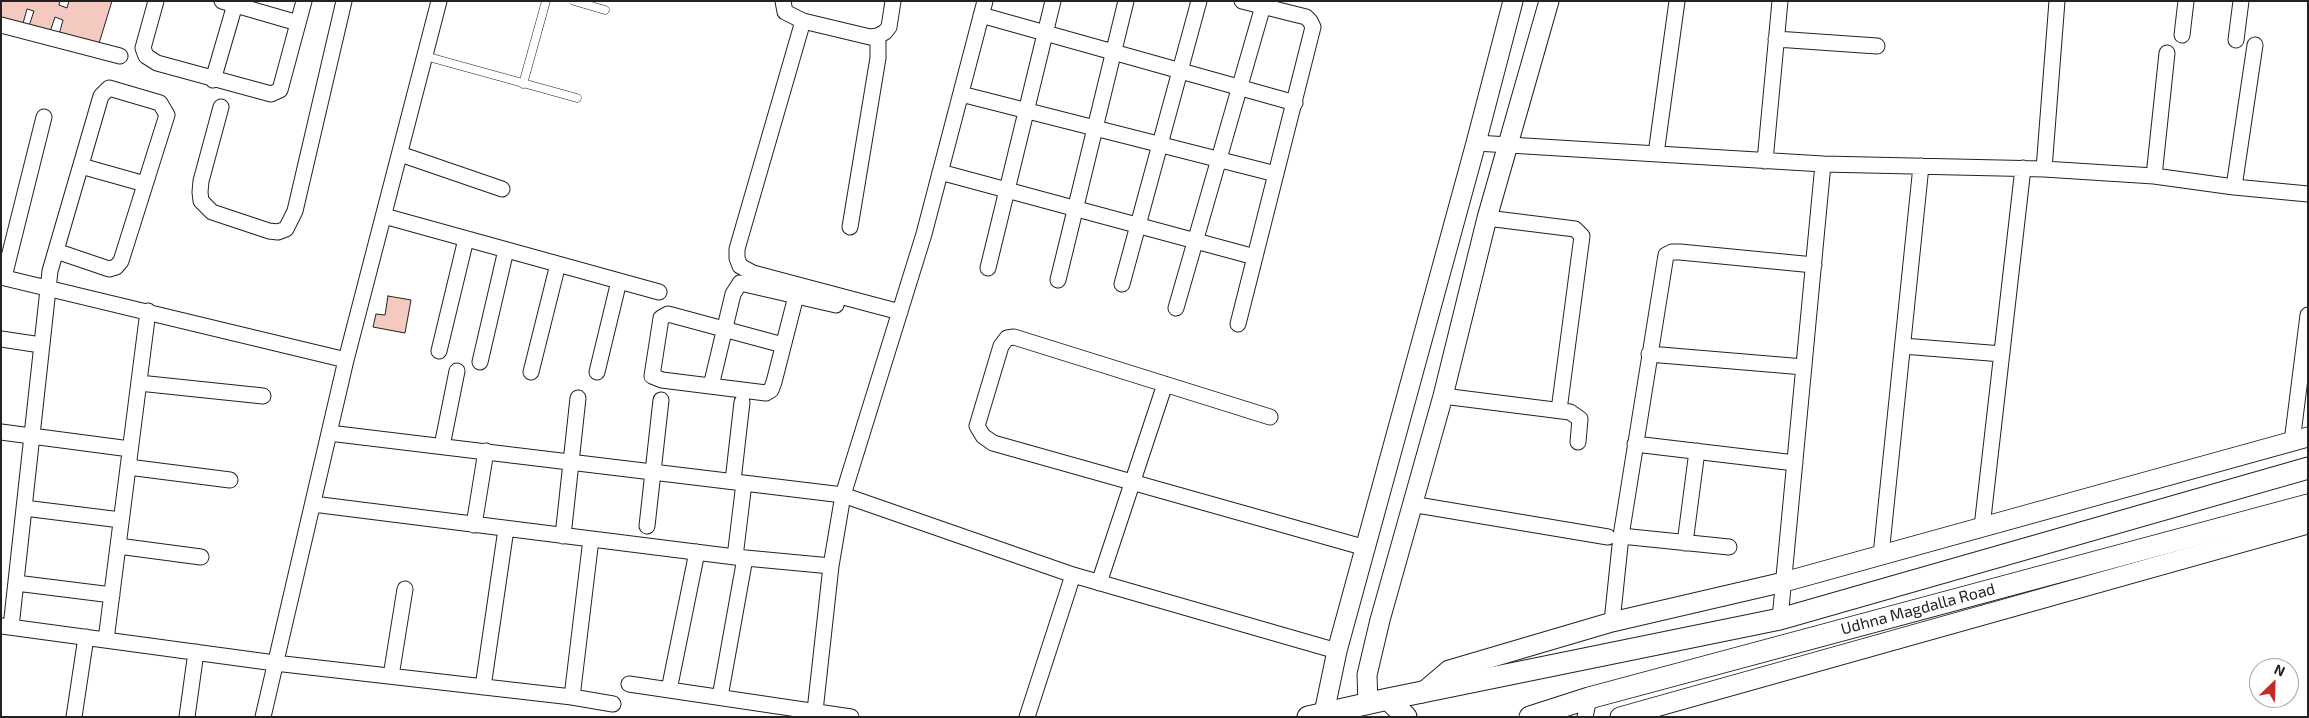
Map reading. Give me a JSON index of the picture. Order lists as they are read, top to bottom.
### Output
{
  "streets": {
    "main road": ["Udhna Magdalla Road"]
  },
  "north": "top right"
}
